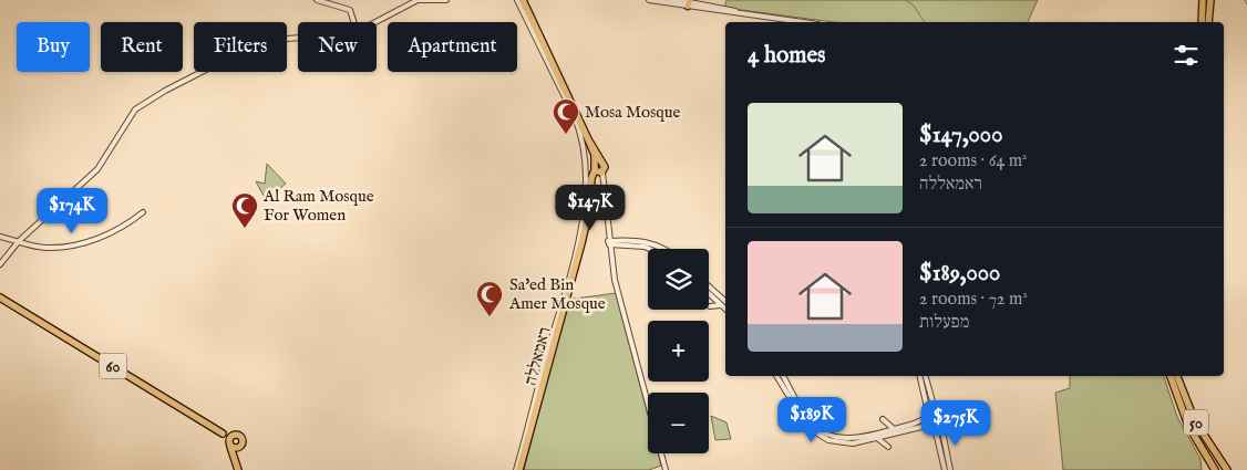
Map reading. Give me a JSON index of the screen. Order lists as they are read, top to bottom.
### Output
{
  "streets": {
    "highway": ["ראמאללה", "60", "50"]
  },
  "places": {
    "mosque": ["Mosa Mosque", "Al Ram Mosque For Women", "Sa'ed Bin Amer Mosque"]
  },
  "page": {
    "chip": [
      "Buy",
      "Rent",
      "Filters",
      "New",
      "Apartment"
    ],
    "heading": "4 homes",
    "list": [
      {
        "name": "$147,000",
        "note": "2 rooms · 64 m² · ראמאללה"
      },
      {
        "name": "$189,000",
        "note": "2 rooms · 72 m² · מפעלות"
      }
    ],
    "price": [
      "$147K",
      "$174K",
      "$189K",
      "$275K"
    ],
    "map_buttons": ["+", "−"]
  }
}
